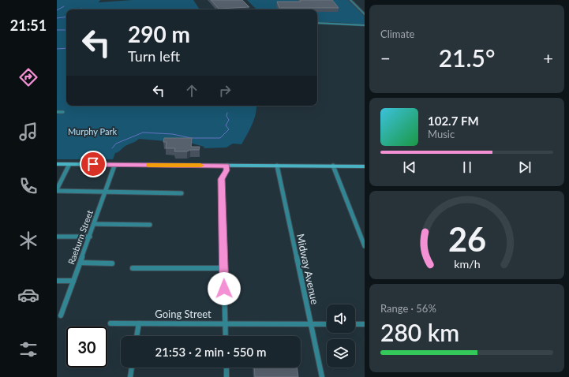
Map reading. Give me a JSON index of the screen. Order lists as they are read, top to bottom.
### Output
{
  "streets": {
    "street": ["Raeburn Street", "Midway Avenue", "Going Street"]
  },
  "crossings": [
    ["Midway Avenue", "Going Street"]
  ],
  "parks": ["Murphy Park"],
  "page": {
    "tabs": "21:51",
    "tile": [
      "Climate",
      ["Range · 56%", "280 km"]
    ],
    "turn": ["290 m", "Turn left"],
    "heat": ["−", "21.5°", "+"],
    "song": ["102.7 FM", "Music"],
    "limit": "30",
    "trip": "21:53 · 2 min · 550 m",
    "gauge": ["26", "km/h"]
  }
}
